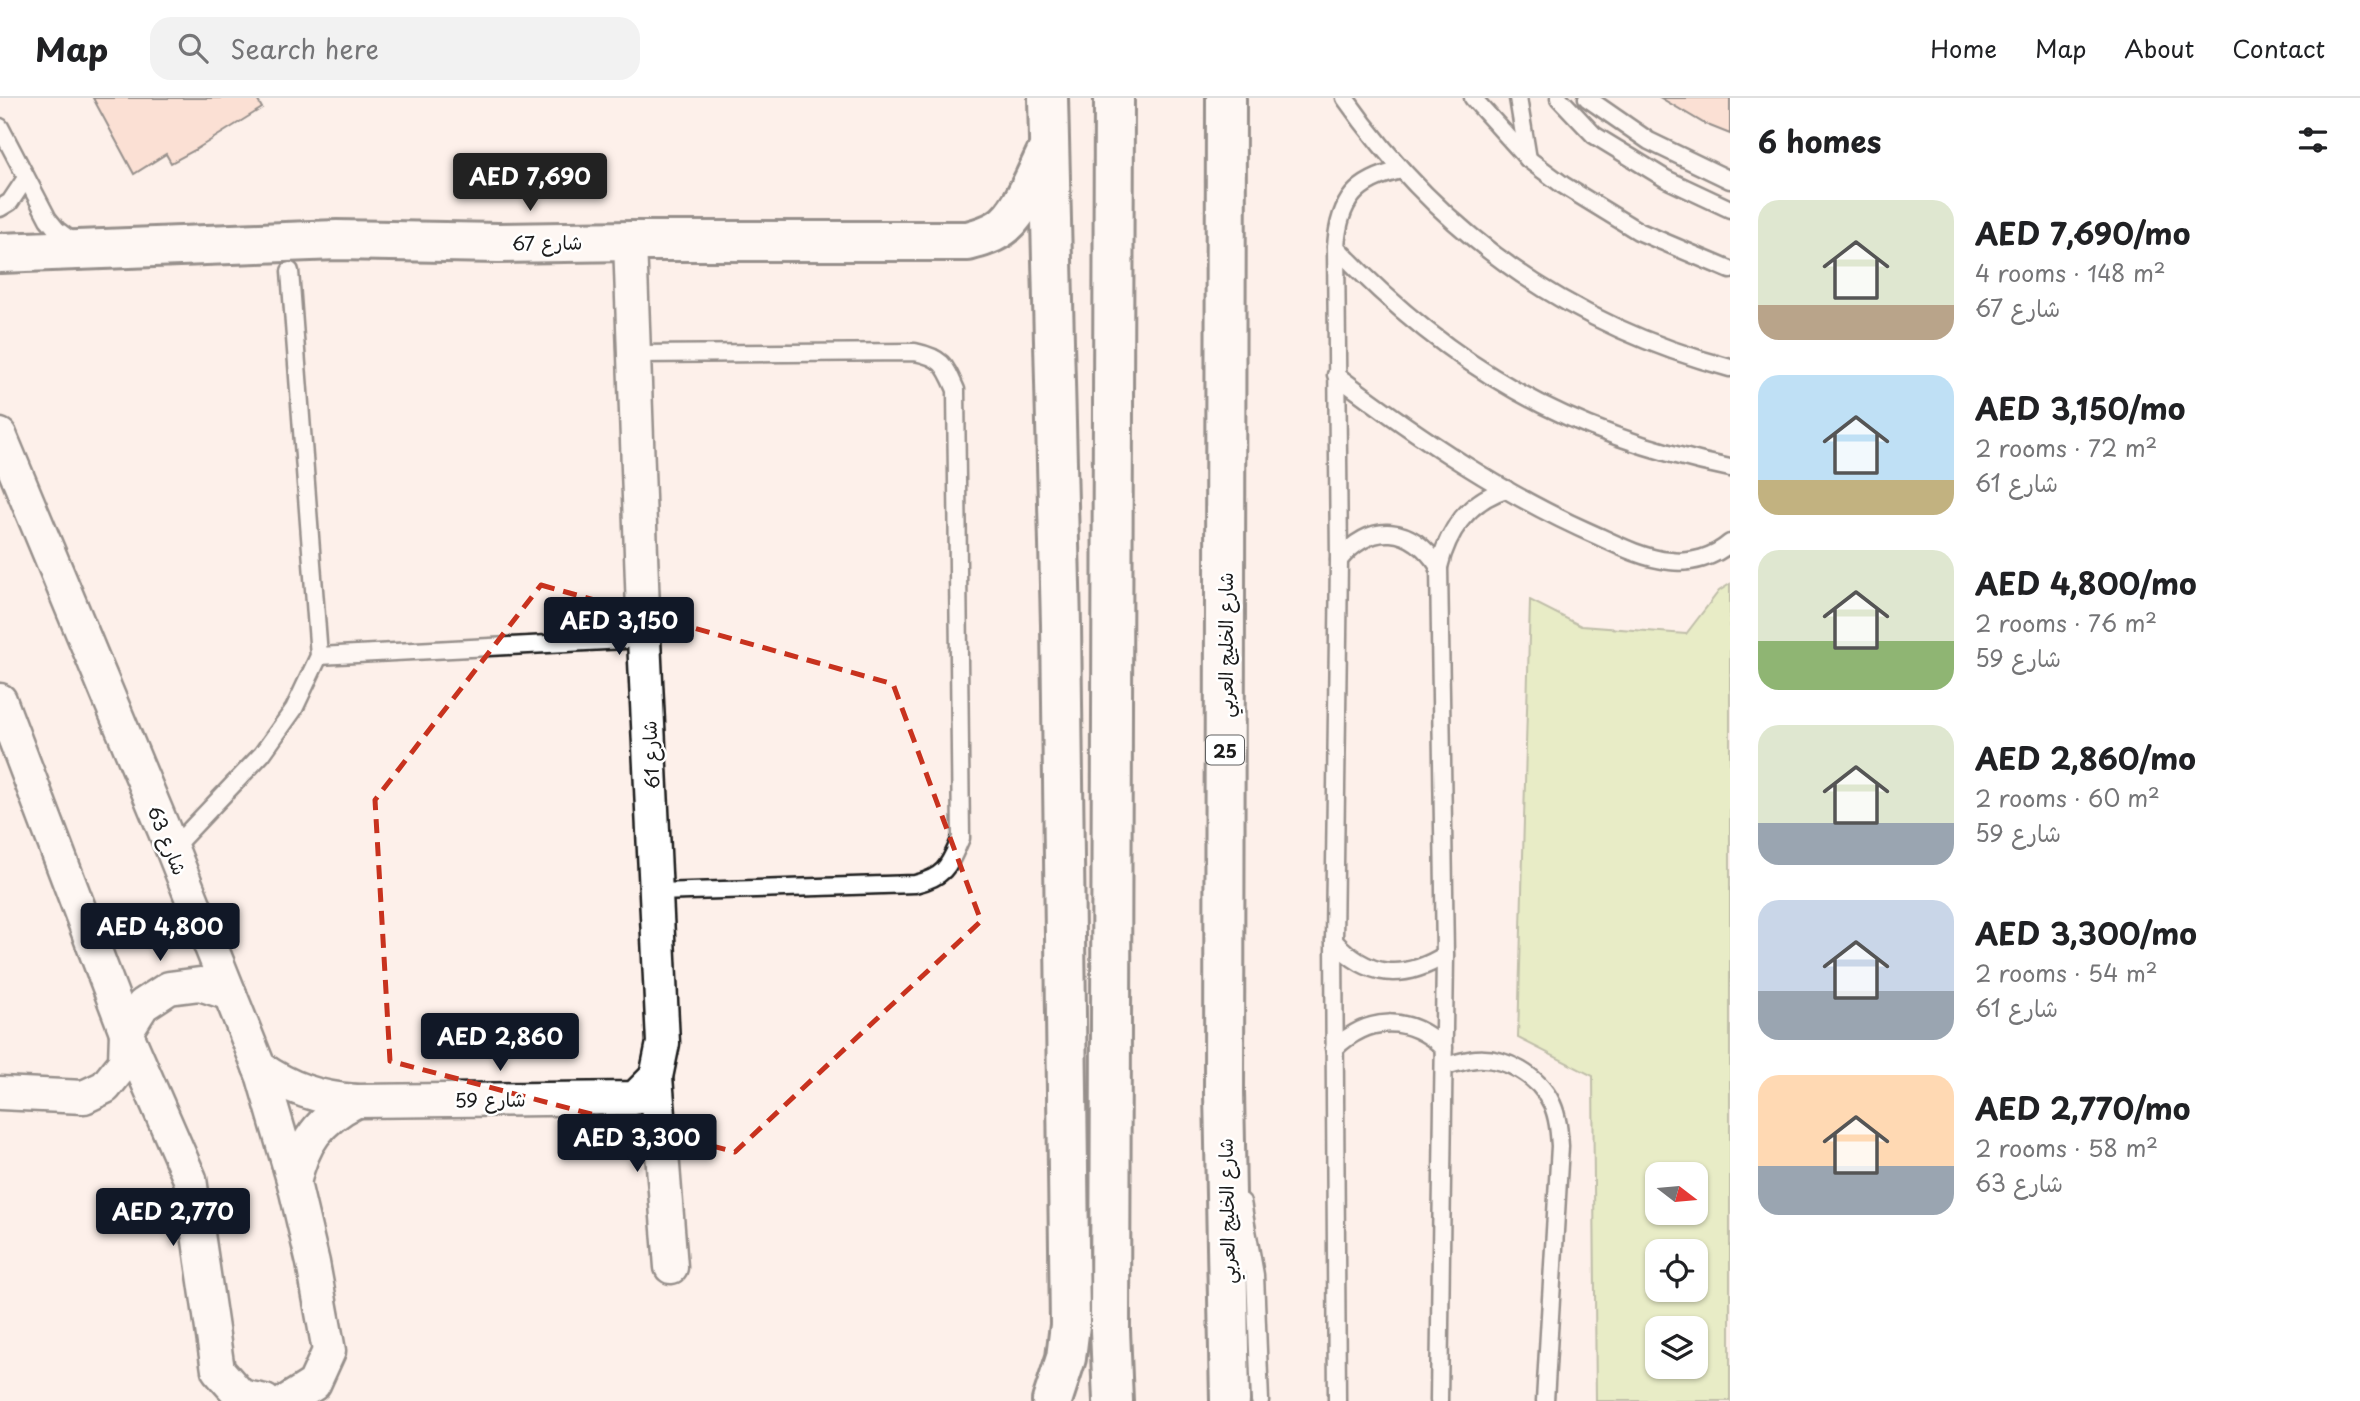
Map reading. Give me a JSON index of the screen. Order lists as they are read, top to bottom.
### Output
{
  "streets": {
    "main road": ["شارع 67", "شارع الخليج العربي", "25"],
    "street": ["شارع 61", "شارع 63", "شارع 59"]
  },
  "crossings": [
    ["شارع 67", "شارع 61"],
    ["شارع 61", "شارع 59"],
    ["شارع 63", "شارع 59"]
  ],
  "north": "right",
  "page": {
    "header": "Map",
    "search": "Search here",
    "nav": [
      "Home",
      "Map",
      "About",
      "Contact"
    ],
    "heading": "6 homes",
    "price": [
      "AED 7,690",
      "AED 3,150",
      "AED 4,800",
      "AED 2,860",
      "AED 3,300",
      "AED 2,770"
    ],
    "list": [
      {
        "name": "AED 7,690/mo",
        "note": "4 rooms · 148 m² · شارع 67"
      },
      {
        "name": "AED 3,150/mo",
        "note": "2 rooms · 72 m² · شارع 61"
      },
      {
        "name": "AED 4,800/mo",
        "note": "2 rooms · 76 m² · شارع 59"
      },
      {
        "name": "AED 2,860/mo",
        "note": "2 rooms · 60 m² · شارع 59"
      },
      {
        "name": "AED 3,300/mo",
        "note": "2 rooms · 54 m² · شارع 61"
      },
      {
        "name": "AED 2,770/mo",
        "note": "2 rooms · 58 m² · شارع 63"
      }
    ]
  }
}
